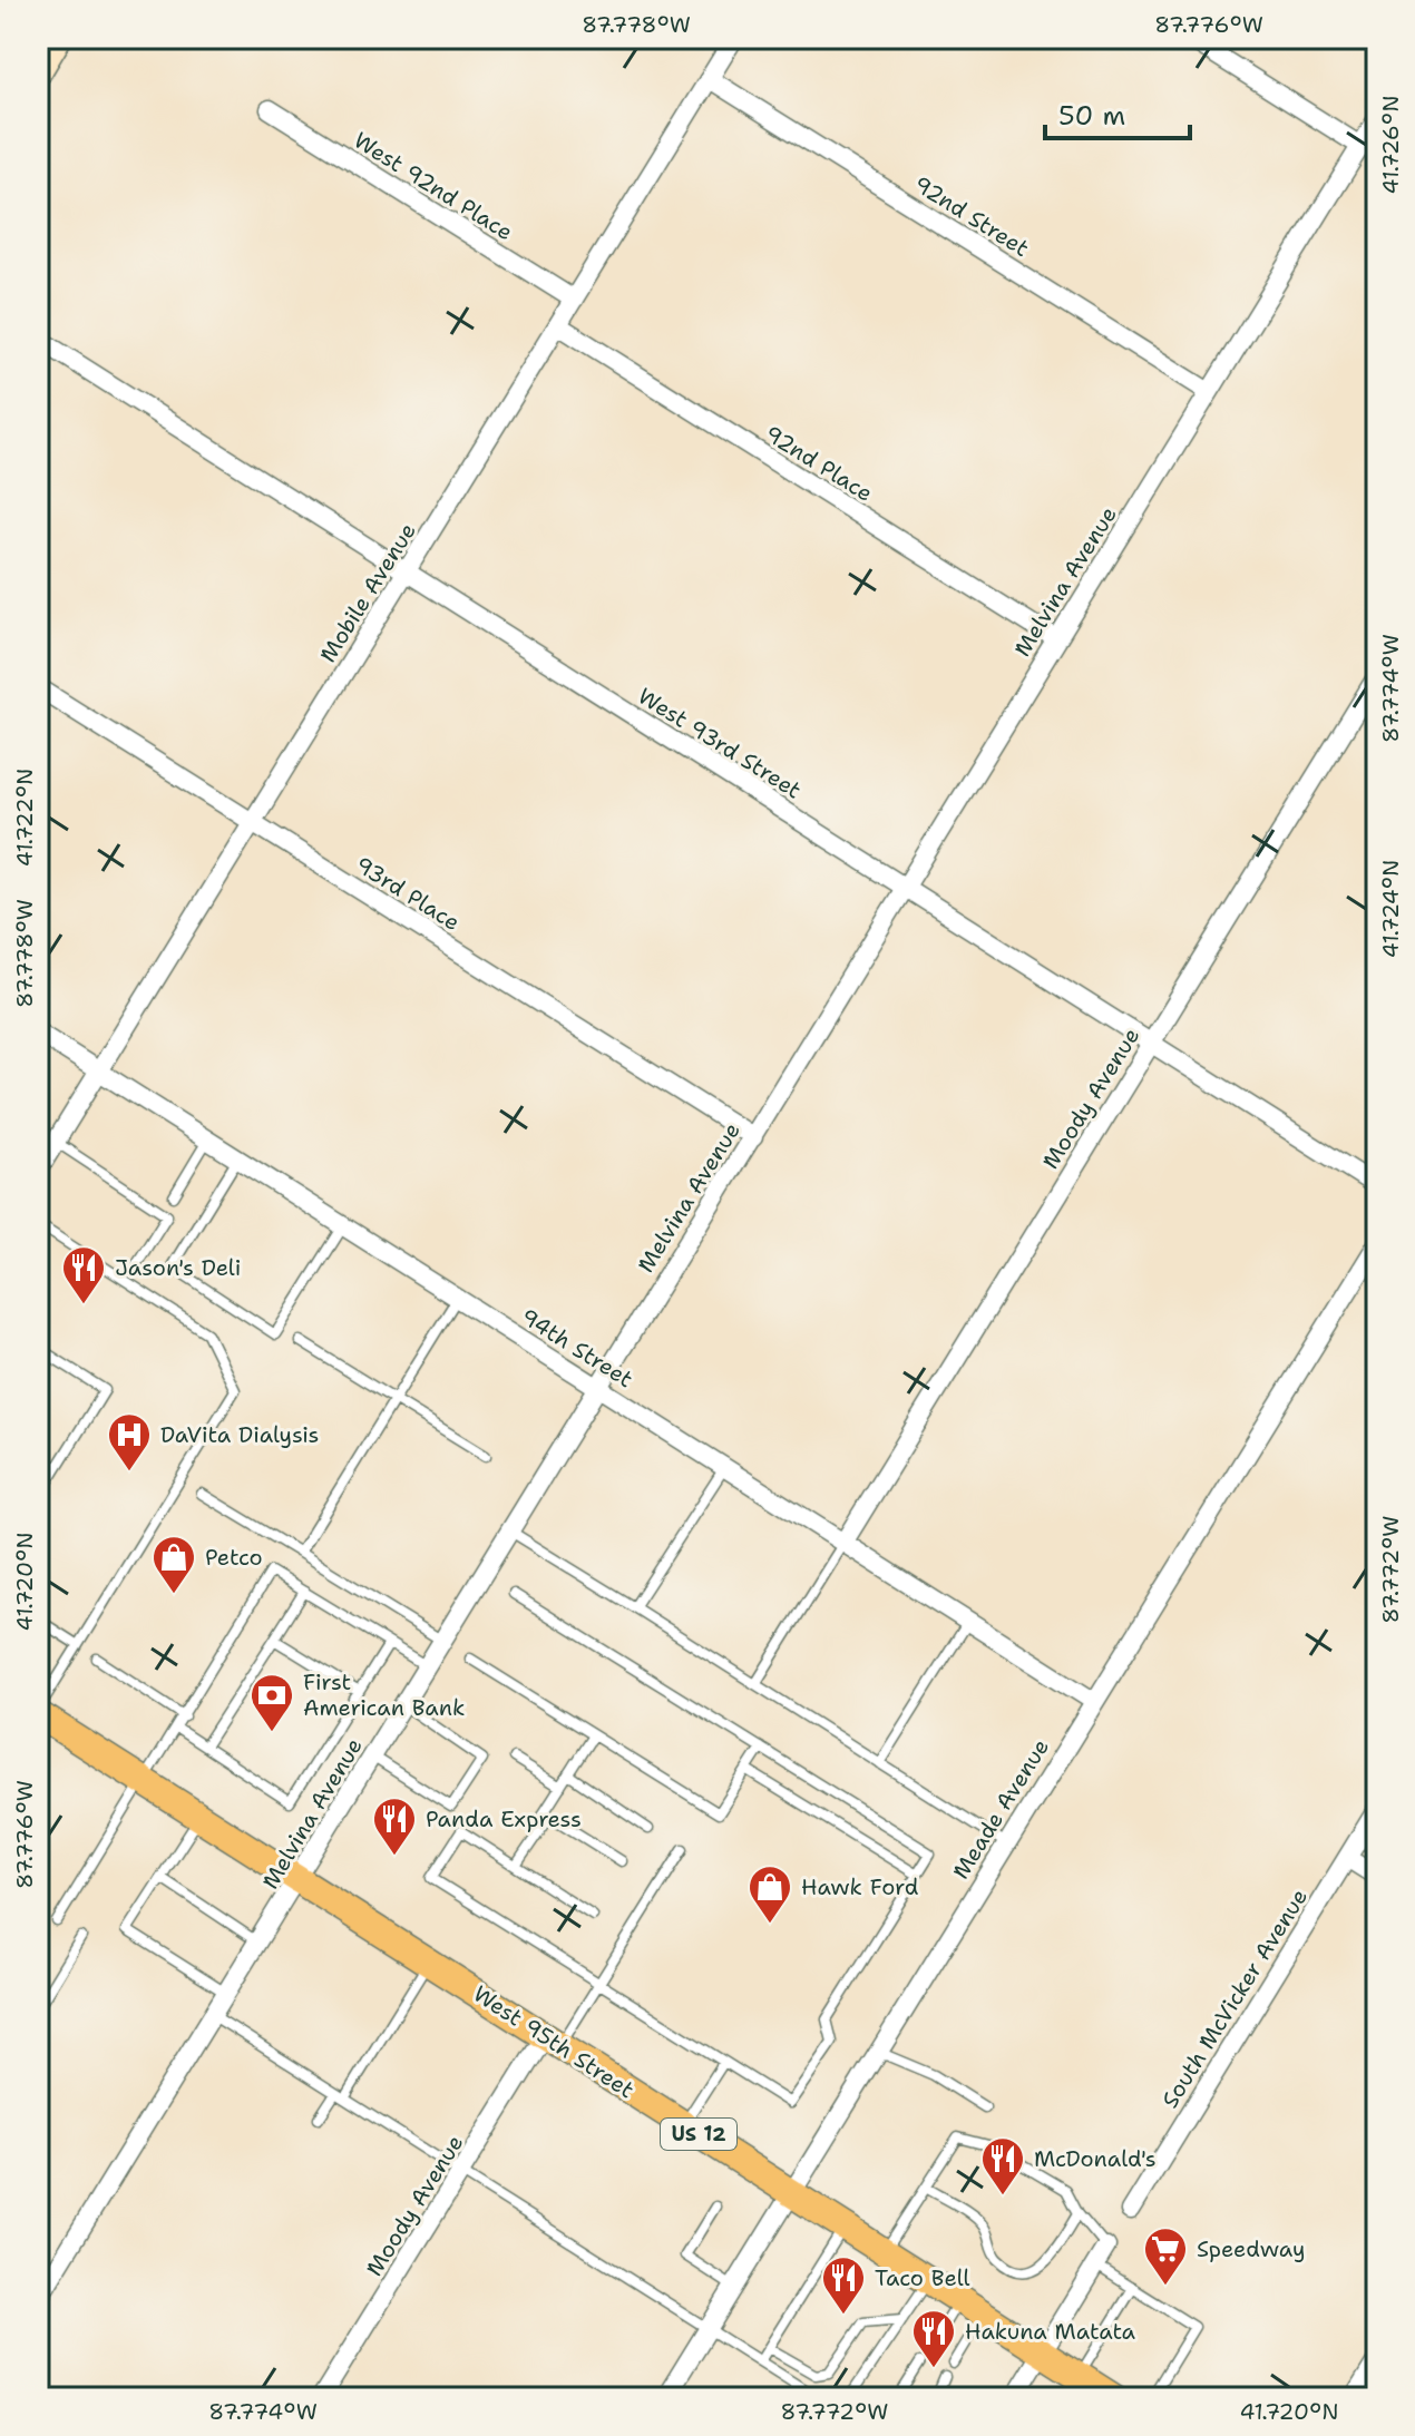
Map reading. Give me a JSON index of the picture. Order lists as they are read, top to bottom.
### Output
{
  "streets": {
    "main road": ["West 95th Street", "US 12"],
    "street": [
      "West 92nd Place",
      "92nd Street",
      "92nd Place",
      "Melvina Avenue",
      "Mobile Avenue",
      "West 93rd Street",
      "93rd Place",
      "Moody Avenue",
      "94th Street",
      "Meade Avenue",
      "South McVicker Avenue"
    ]
  },
  "crossings": [
    ["West 92nd Place", "Mobile Avenue"],
    ["92nd Street", "Melvina Avenue"],
    ["92nd Street", "Mobile Avenue"],
    ["92nd Place", "Melvina Avenue"],
    ["92nd Place", "Mobile Avenue"],
    ["Melvina Avenue", "West 93rd Street"],
    ["Melvina Avenue", "93rd Place"],
    ["Melvina Avenue", "94th Street"],
    ["Melvina Avenue", "West 95th Street"],
    ["Mobile Avenue", "West 93rd Street"],
    ["Mobile Avenue", "93rd Place"],
    ["Mobile Avenue", "94th Street"],
    ["West 93rd Street", "Moody Avenue"],
    ["Moody Avenue", "94th Street"],
    ["Moody Avenue", "West 95th Street"],
    ["94th Street", "Meade Avenue"],
    ["Meade Avenue", "West 95th Street"]
  ],
  "places": {
    "restaurant": [
      "Jason's Deli",
      "Panda Express",
      "McDonald's",
      "Taco Bell",
      "Hakuna Matata"
    ],
    "hospital": ["DaVita Dialysis"],
    "shop": ["Petco", "Hawk Ford"],
    "bank": ["First American Bank"],
    "supermarket": ["Speedway"]
  },
  "scale_bar": "50 m",
  "coordinates": [
    "87.778°W",
    "87.776°W",
    "41.726°N",
    "87.774°W",
    "41.722°N",
    "41.724°N",
    "87.772°W",
    "41.720°N"
  ]
}
